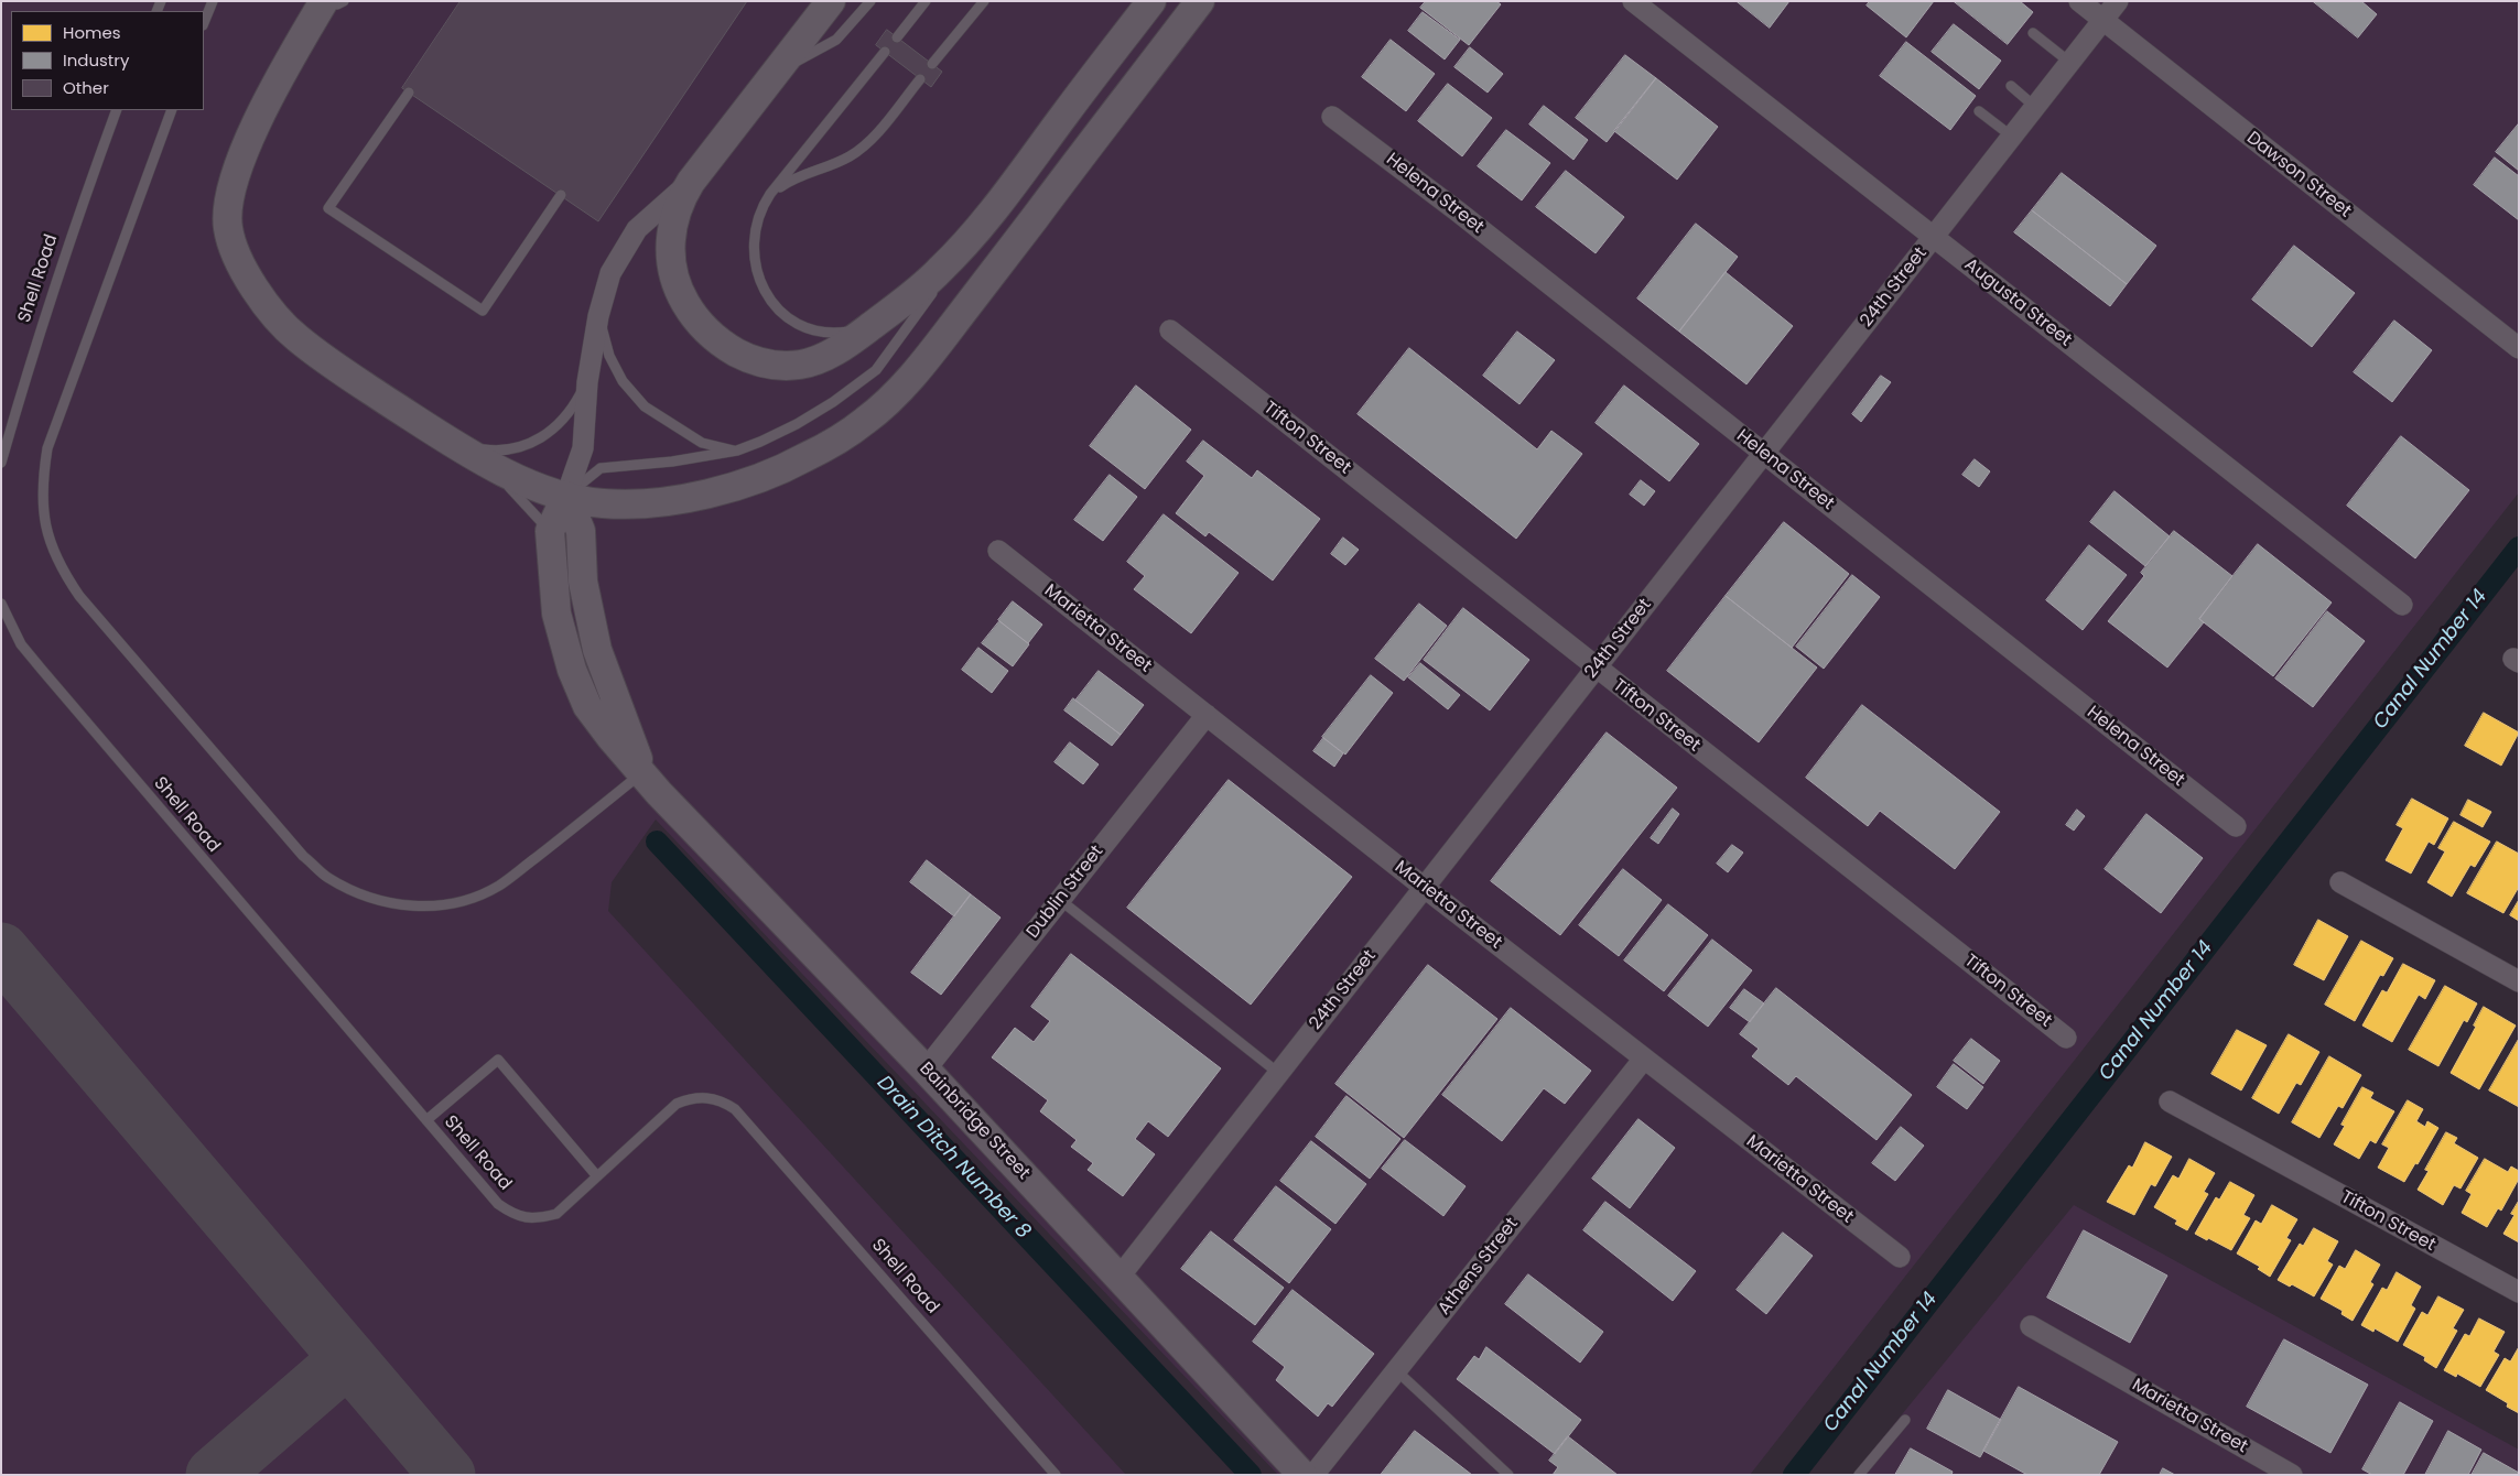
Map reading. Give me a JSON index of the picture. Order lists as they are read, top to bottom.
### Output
{
  "streets": {
    "main road": ["Bainbridge Street"],
    "street": [
      "Dawson Street",
      "Helena Street",
      "24th Street",
      "Augusta Street",
      "Tifton Street",
      "Marietta Street",
      "Dublin Street",
      "Athens Street"
    ],
    "lane": ["Shell Road"]
  },
  "crossings": [
    ["Dawson Street", "24th Street"],
    ["Helena Street", "24th Street"],
    ["24th Street", "Augusta Street"],
    ["24th Street", "Tifton Street"],
    ["24th Street", "Marietta Street"],
    ["24th Street", "Bainbridge Street"],
    ["Marietta Street", "Dublin Street"],
    ["Marietta Street", "Athens Street"],
    ["Dublin Street", "Bainbridge Street"]
  ],
  "water": ["Canal Number 14", "Drain Ditch Number 8"],
  "legend": ["Homes", "Industry", "Other"]
}
